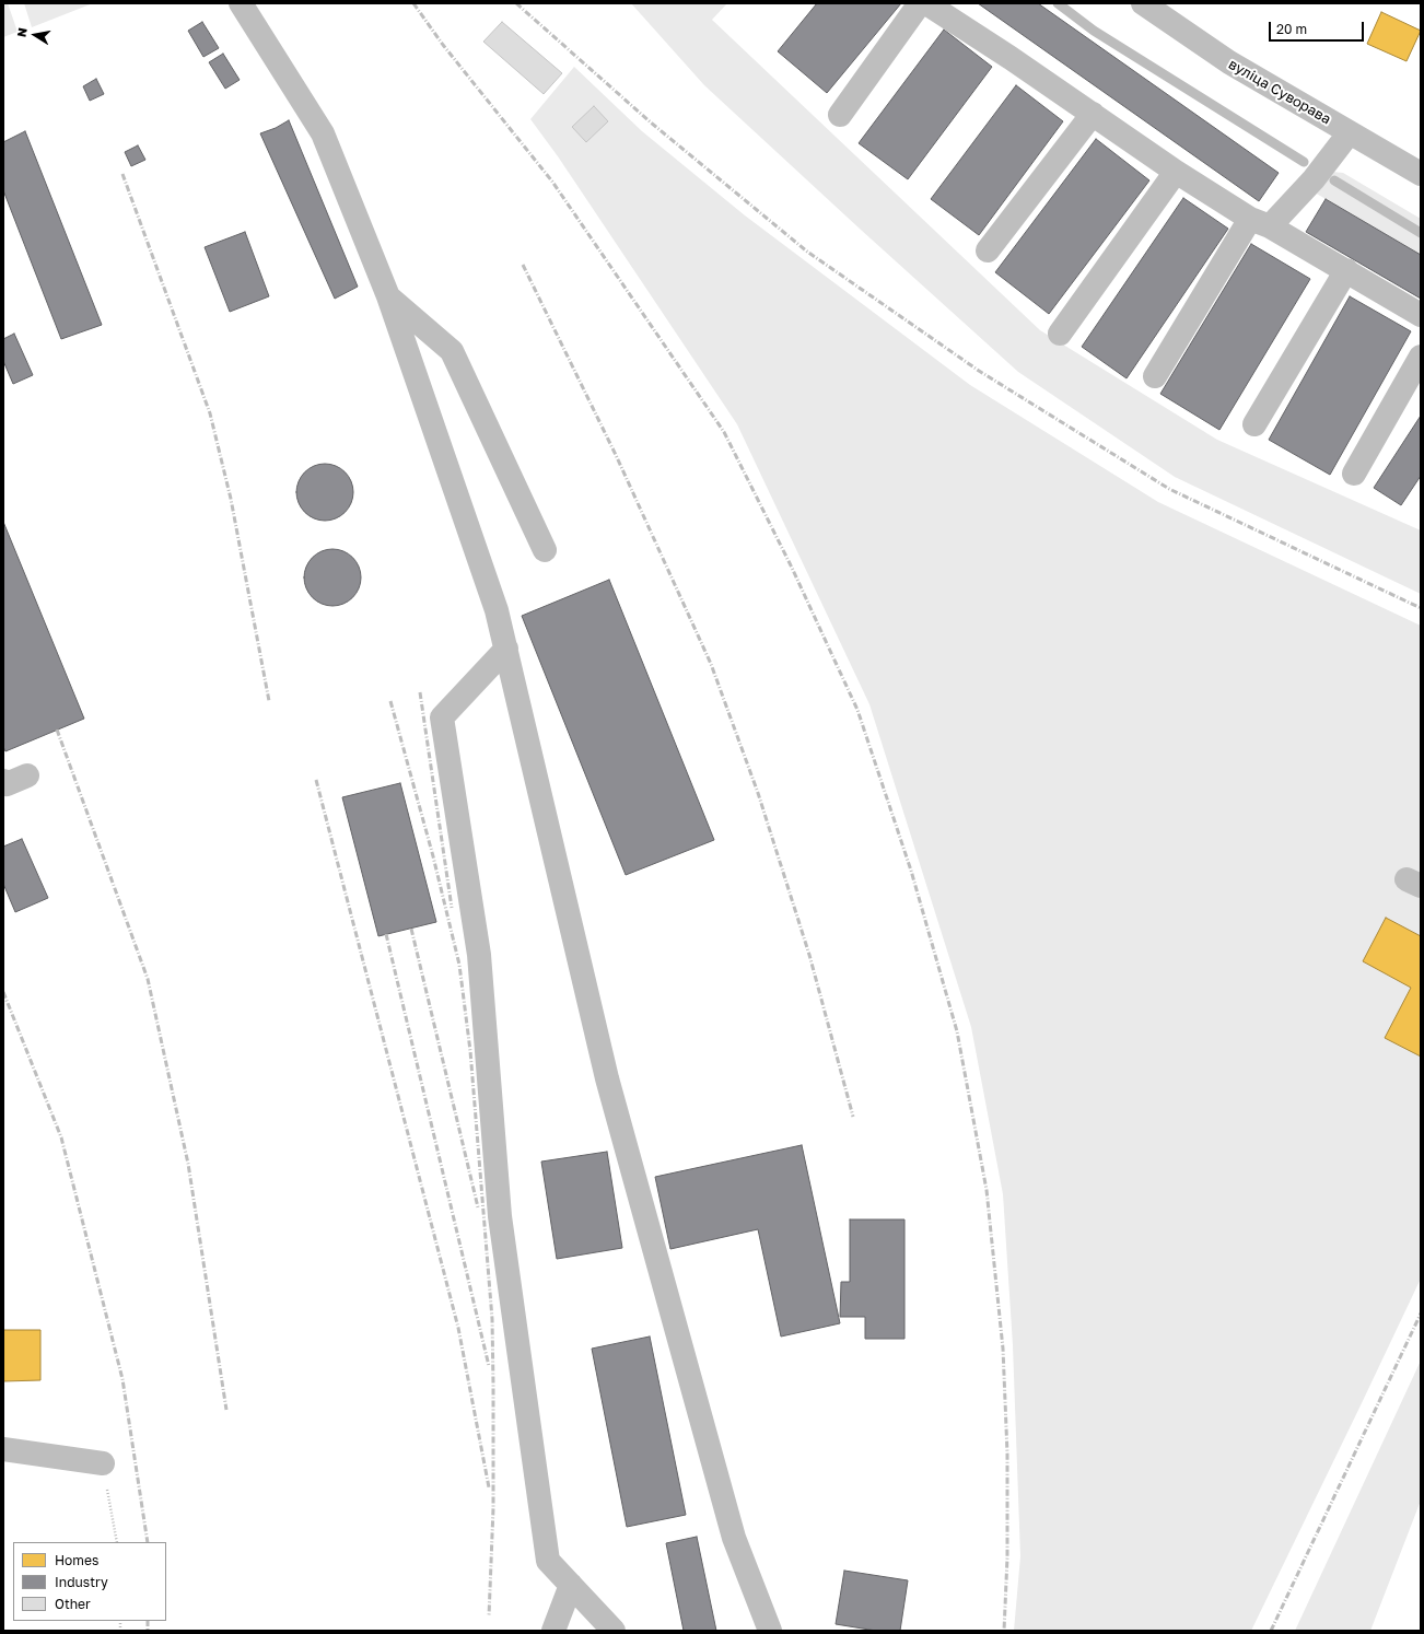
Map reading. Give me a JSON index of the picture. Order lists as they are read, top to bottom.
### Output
{
  "streets": {
    "street": ["вуліца Суворава"]
  },
  "legend": ["Homes", "Industry", "Other"],
  "scale_bar": "20 m",
  "north": "left"
}
